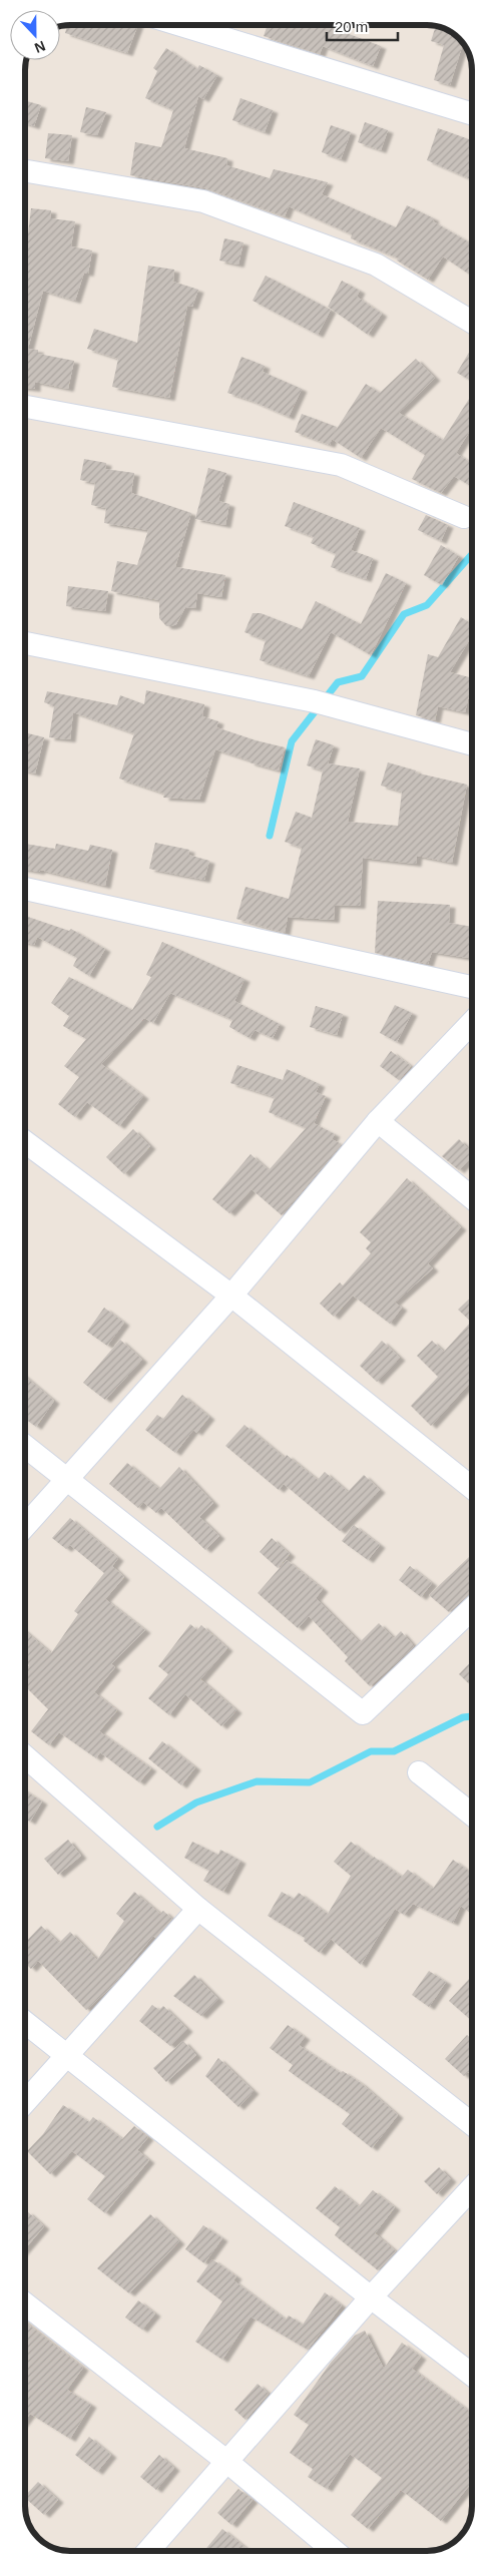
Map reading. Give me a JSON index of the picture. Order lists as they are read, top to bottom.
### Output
{
  "scale_bar": "20 m",
  "north": "bottom"
}
